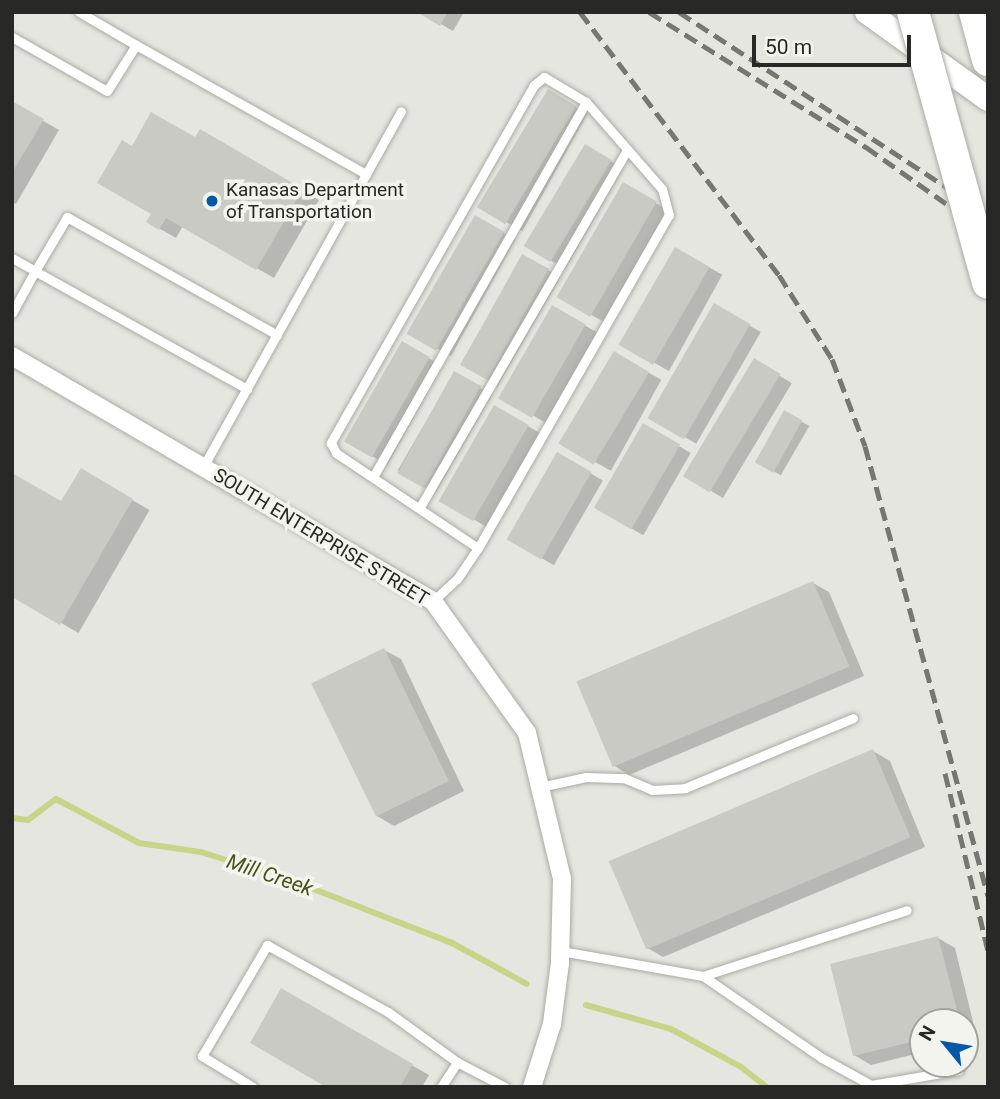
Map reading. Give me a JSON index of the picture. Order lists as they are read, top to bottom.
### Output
{
  "streets": {
    "street": ["SOUTH ENTERPRISE STREET"]
  },
  "water": ["Mill Creek"],
  "places": ["Kanasas Department of Transportation"],
  "scale_bar": "50 m",
  "north": "top left"
}
